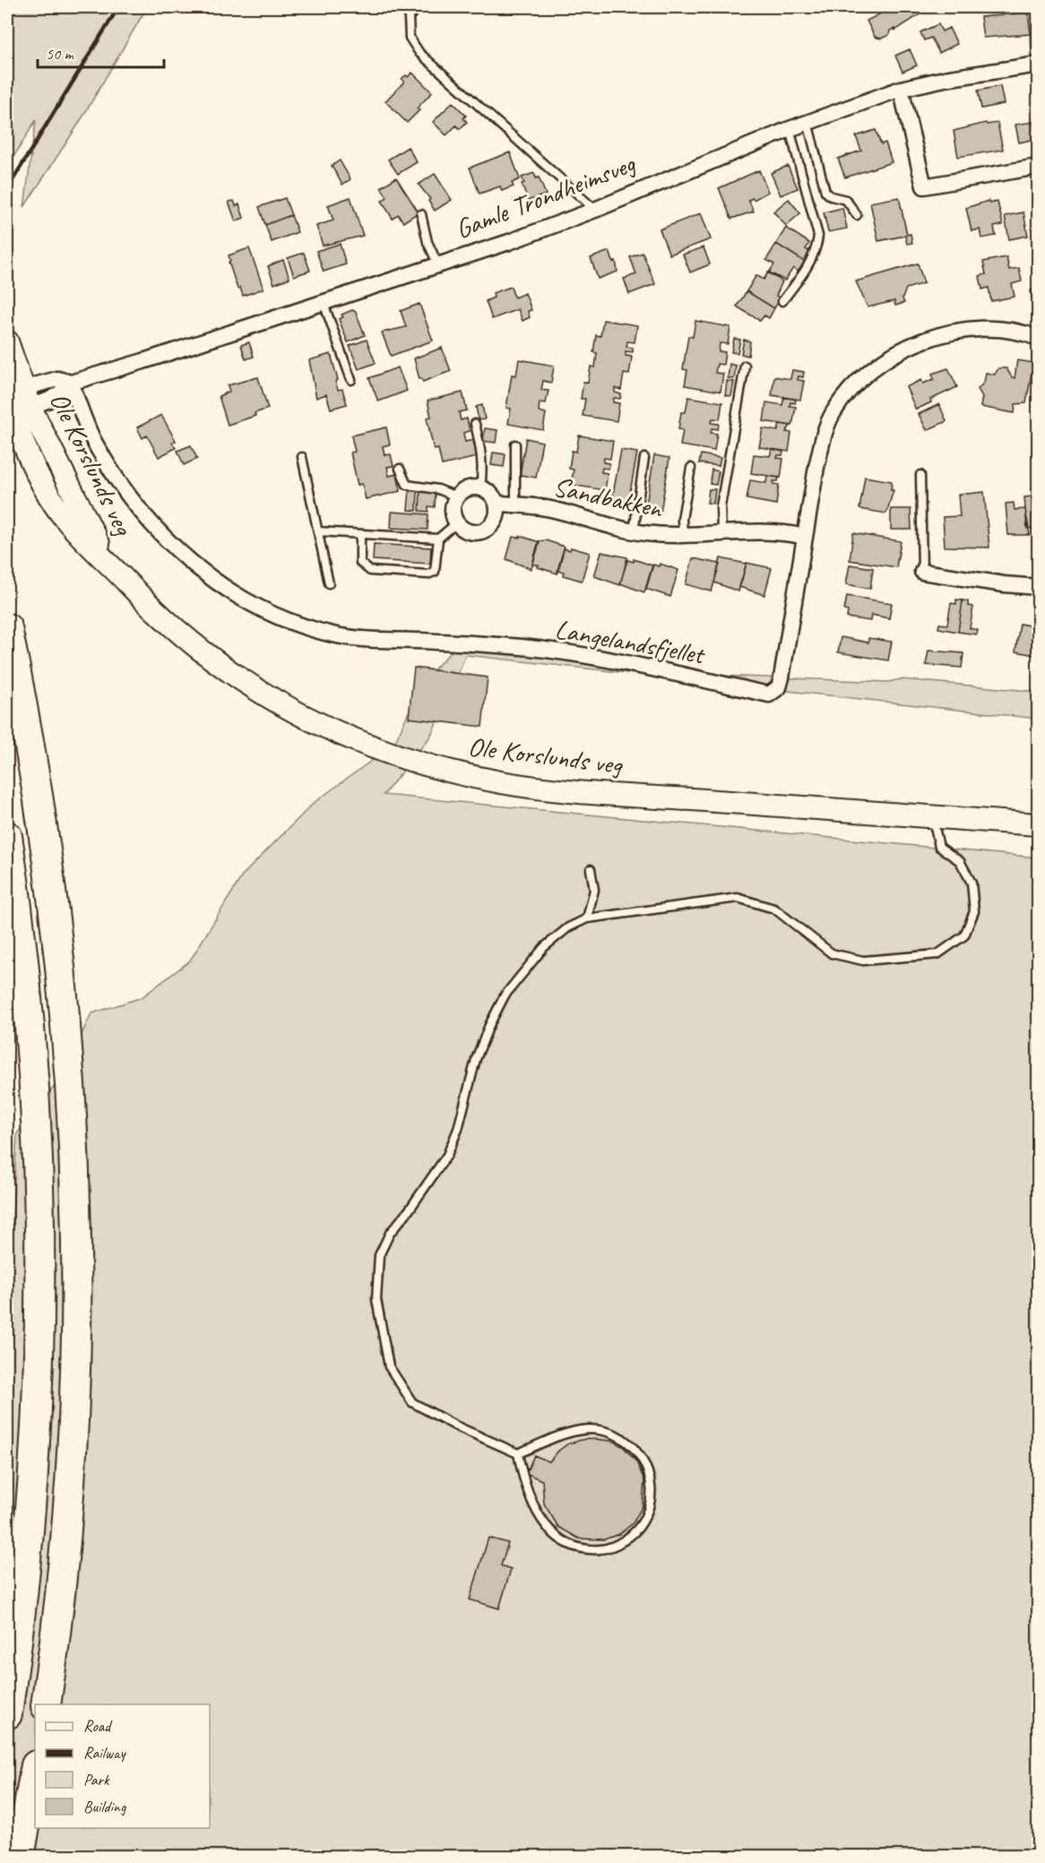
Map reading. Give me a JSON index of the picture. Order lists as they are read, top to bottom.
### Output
{
  "streets": {
    "street": [
      "Gamle Trondheimsveg",
      "Ole Korslunds veg",
      "Sandbakken",
      "Langelandsfjellet"
    ]
  },
  "crossings": [
    ["Gamle Trondheimsveg", "Ole Korslunds veg"],
    ["Gamle Trondheimsveg", "Langelandsfjellet"],
    ["Sandbakken", "Langelandsfjellet"]
  ],
  "legend": [
    "Road",
    "Railway",
    "Park",
    "Building"
  ],
  "scale_bar": "50 m"
}
